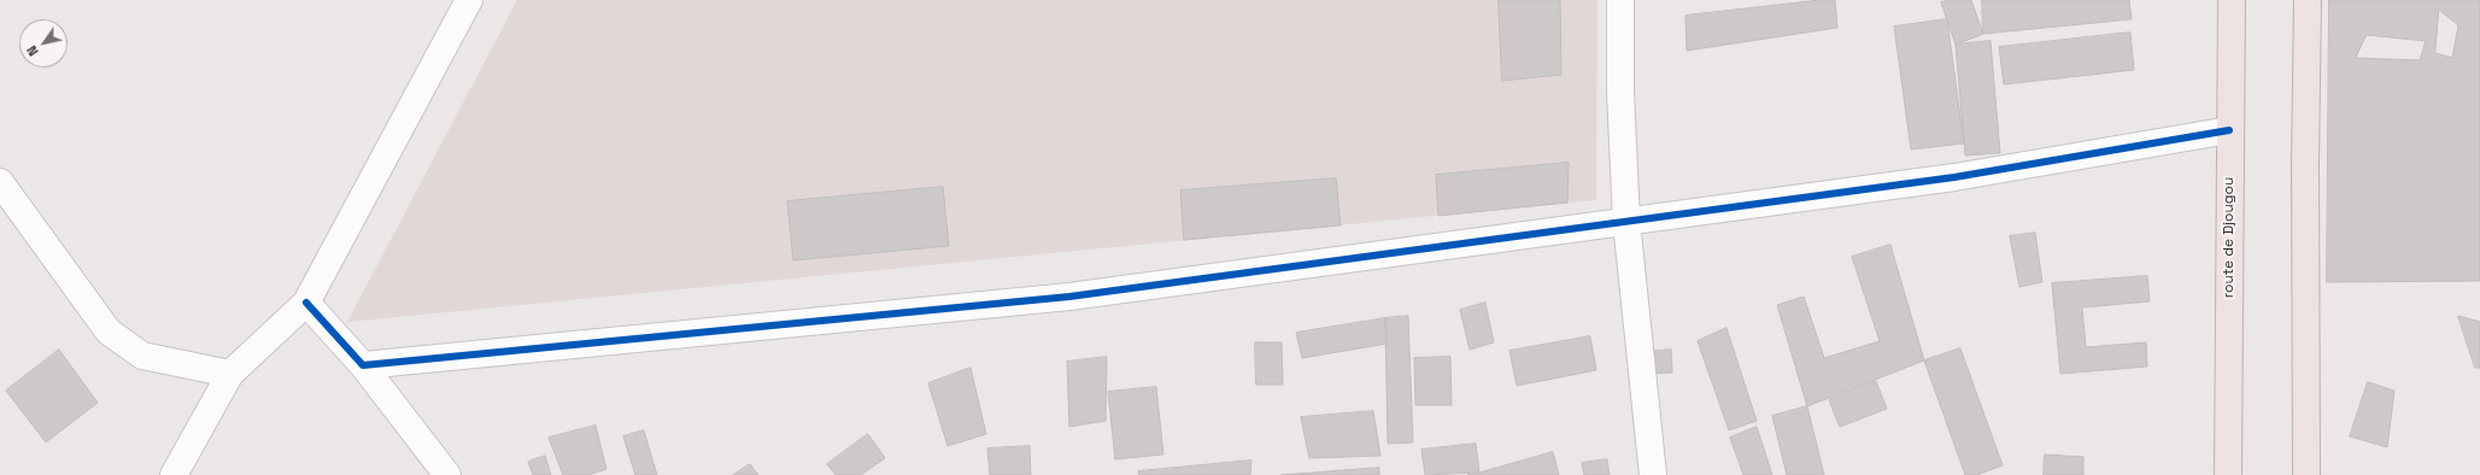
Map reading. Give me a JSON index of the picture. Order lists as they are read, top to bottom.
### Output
{
  "streets": {
    "highway": ["route de Djougou"]
  },
  "north": "bottom left"
}
